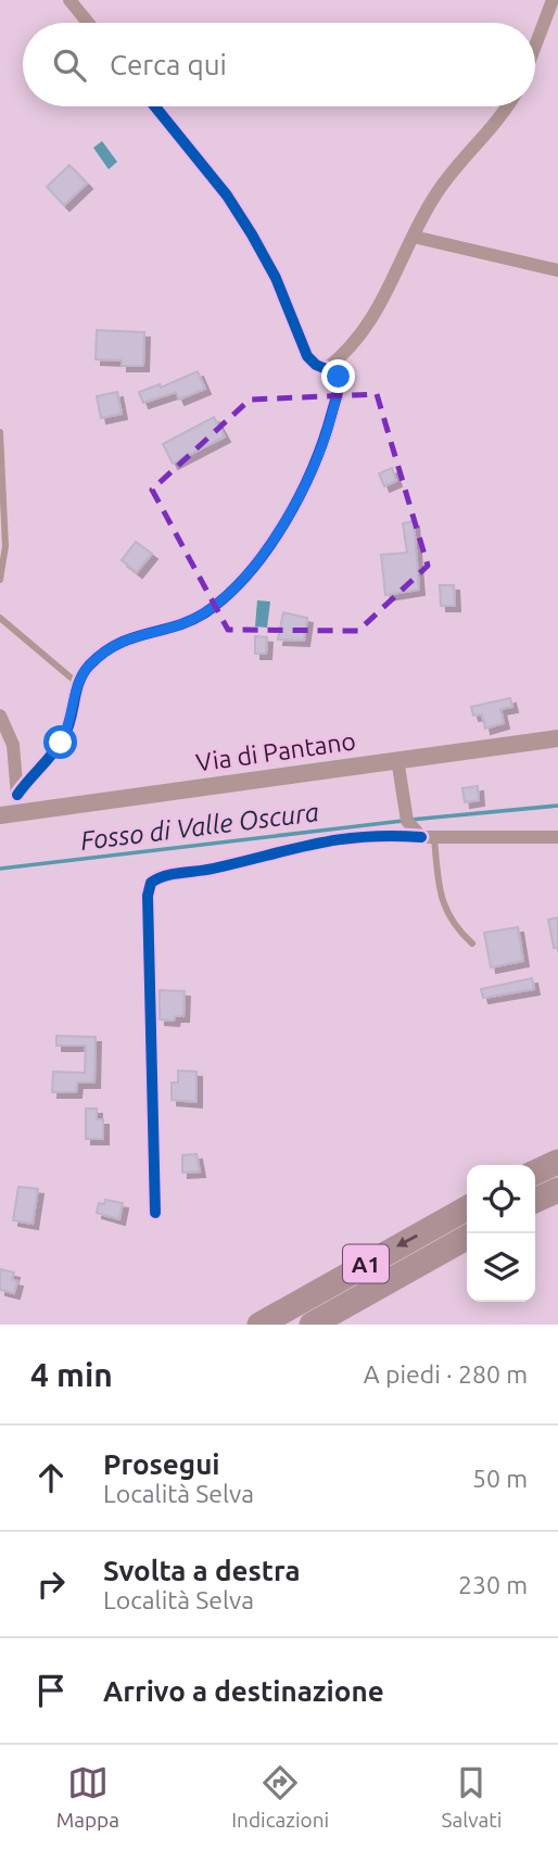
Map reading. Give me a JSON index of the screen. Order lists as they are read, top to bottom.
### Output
{
  "streets": {
    "highway": ["A1"],
    "street": ["Via di Pantano"]
  },
  "water": ["Fosso di Valle Oscura"],
  "page": {
    "search": "Cerca qui",
    "heading": ["4 min", "A piedi · 280 m"],
    "list": [
      ["Prosegui", "Località Selva", "50 m"],
      ["Svolta a destra", "Località Selva", "230 m"],
      "Arrivo a destinazione"
    ],
    "nav": ["Mappa", "Indicazioni", "Salvati"]
  }
}
